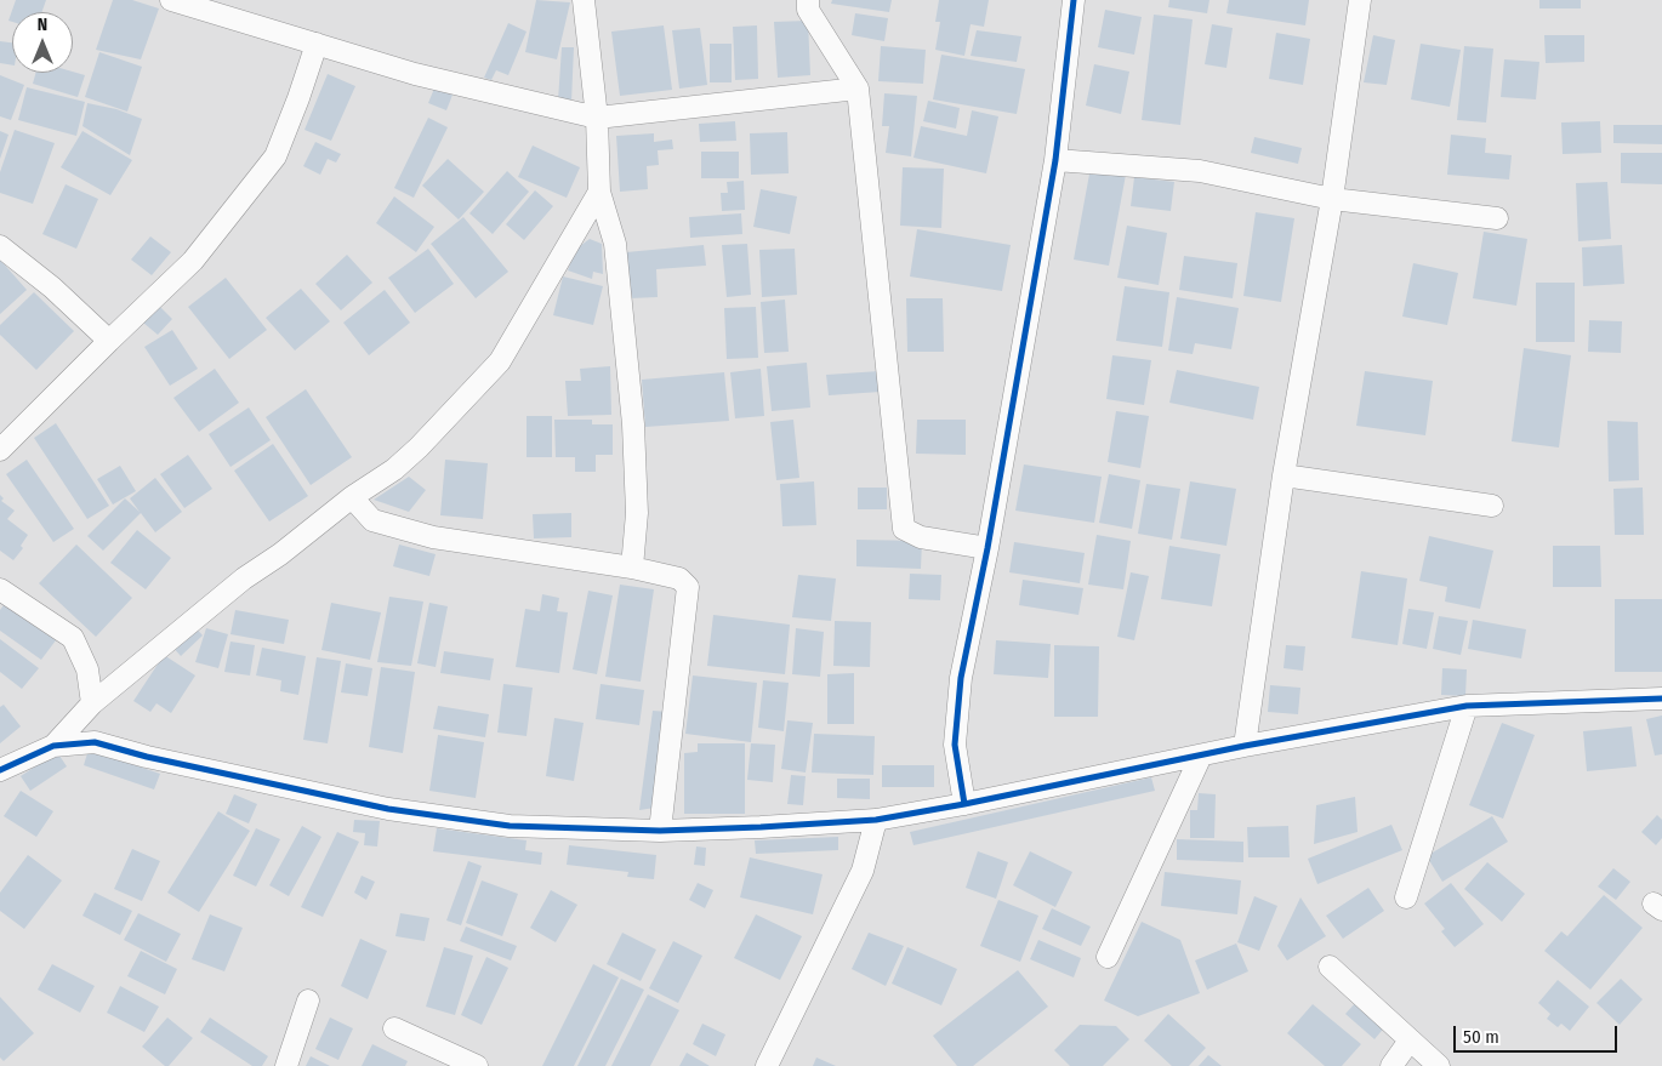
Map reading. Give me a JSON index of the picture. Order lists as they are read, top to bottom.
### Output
{
  "scale_bar": "50 m",
  "north": "top"
}
